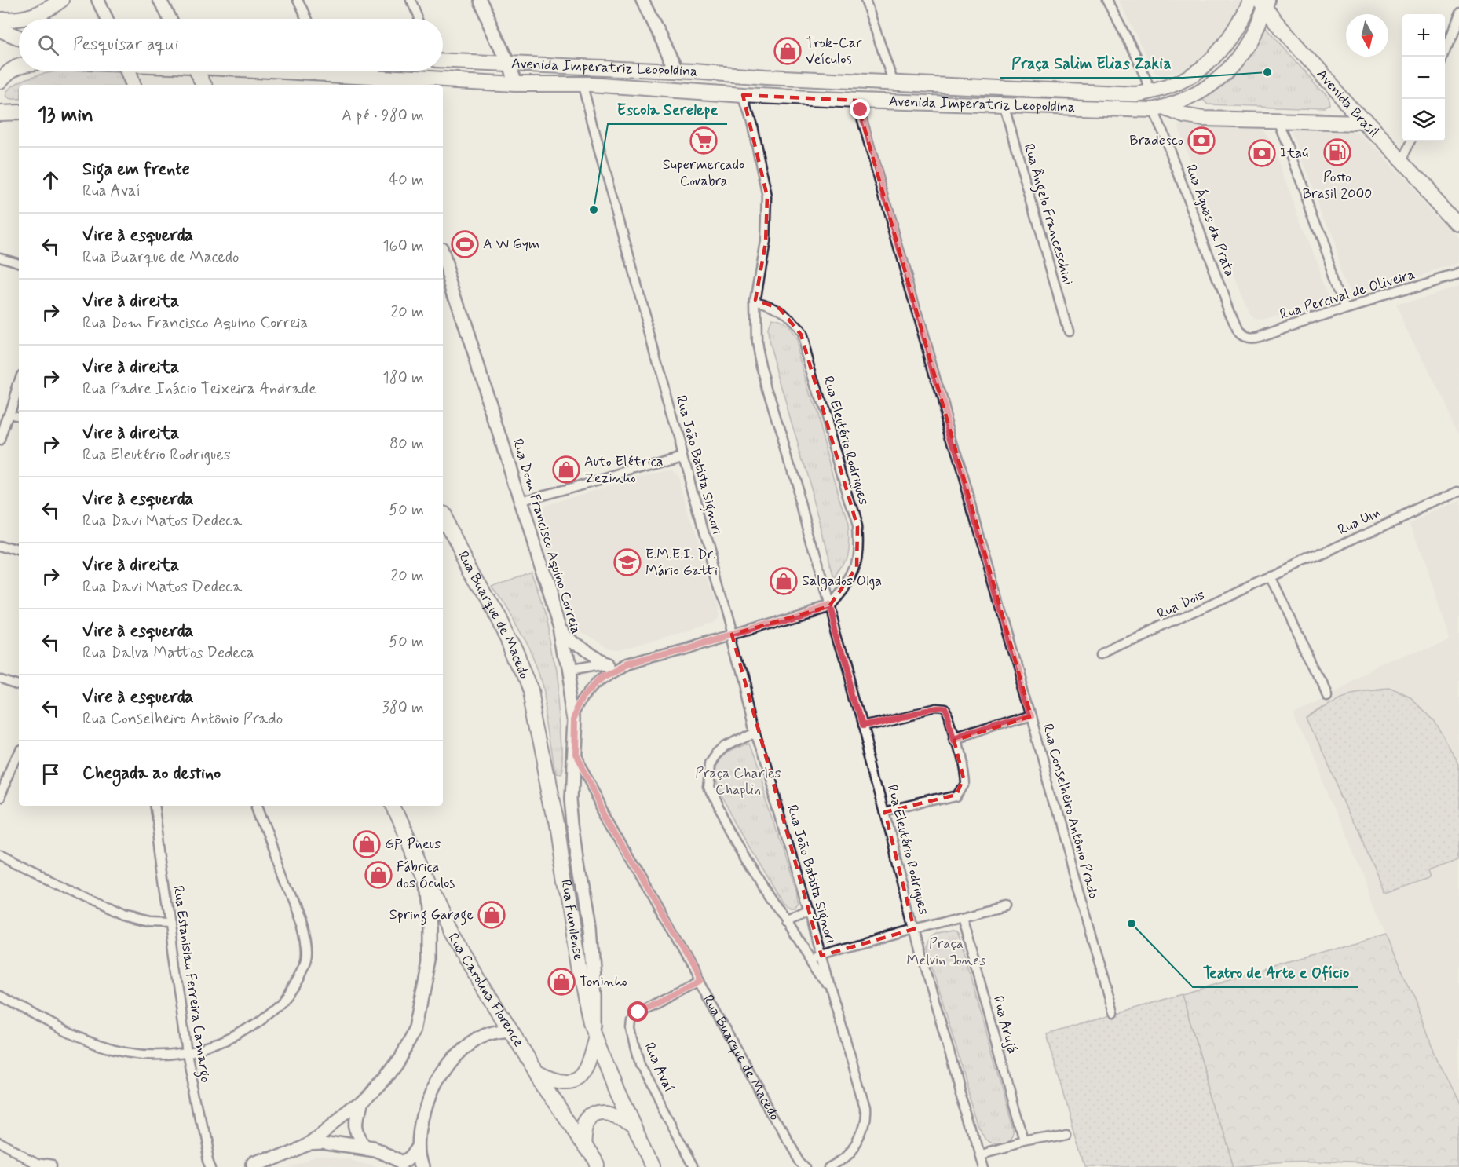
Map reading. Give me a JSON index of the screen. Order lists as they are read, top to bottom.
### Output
{
  "streets": {
    "main road": [
      "Avenida Imperatriz Leopoldina",
      "Avenida Brasil",
      "Rua Buarque de Macedo",
      "Rua Funilense",
      "Rua Carolina Florence"
    ],
    "street": [
      "Rua Ângelo Franceschini",
      "Rua Águas da Prata",
      "Rua Percival de Oliveira",
      "Rua Eleutério Rodrigues",
      "Rua João Batista Signori",
      "Rua Um",
      "Rua Dom Francisco Aquino Correia",
      "Rua Dois",
      "Rua Conselheiro Antônio Prado",
      "Rua Estanislau Ferreira Camargo",
      "Rua Arujá",
      "Rua Avaí"
    ]
  },
  "crossings": [
    ["Avenida Imperatriz Leopoldina", "Avenida Brasil"],
    ["Avenida Imperatriz Leopoldina", "Rua Ângelo Franceschini"],
    ["Avenida Imperatriz Leopoldina", "Rua Águas da Prata"],
    ["Avenida Imperatriz Leopoldina", "Rua Eleutério Rodrigues"],
    ["Avenida Imperatriz Leopoldina", "Rua João Batista Signori"],
    ["Avenida Imperatriz Leopoldina", "Rua Conselheiro Antônio Prado"],
    ["Rua Águas da Prata", "Rua Percival de Oliveira"],
    ["Rua Um", "Rua Dois"],
    ["Rua Dom Francisco Aquino Correia", "Rua Buarque de Macedo"],
    ["Rua Dom Francisco Aquino Correia", "Rua Funilense"],
    ["Rua Buarque de Macedo", "Rua Funilense"],
    ["Rua Buarque de Macedo", "Rua Avaí"]
  ],
  "parks": ["Praça Charles Chaplin", "Praça Melvin Jones"],
  "places": {
    "shop": [
      "Trok-Car Veículos",
      "Auto Elétrica Zezinho",
      "Salgados Olga",
      "GP Pneus",
      "Fábrica dos Óculos",
      "Spring Garage",
      "Toninho"
    ],
    "other": ["Praça Salim Elias Zakia", "Escola Serelepe", "Teatro de Arte e Ofício"],
    "supermarket": ["Supermercado Covabra"],
    "bank": ["Bradesco", "Itaú"],
    "fuel station": ["Posto Brasil 2000"],
    "sports": ["A W Gym"],
    "school or university": ["E.M.E.I. Dr. Mário Gatti"]
  },
  "north": "bottom",
  "page": {
    "map_buttons": ["+", "−"],
    "search": "Pesquisar aqui",
    "heading": ["13 min", "A pé · 980 m"],
    "list": [
      ["Siga em frente", "Rua Avaí", "40 m"],
      ["Vire à esquerda", "Rua Buarque de Macedo", "160 m"],
      ["Vire à direita", "Rua Dom Francisco Aquino Correia", "20 m"],
      ["Vire à direita", "Rua Padre Inácio Teixeira Andrade", "180 m"],
      ["Vire à direita", "Rua Eleutério Rodrigues", "80 m"],
      ["Vire à esquerda", "Rua Davi Matos Dedeca", "50 m"],
      ["Vire à direita", "Rua Davi Matos Dedeca", "20 m"],
      ["Vire à esquerda", "Rua Dalva Mattos Dedeca", "50 m"],
      ["Vire à esquerda", "Rua Conselheiro Antônio Prado", "380 m"],
      "Chegada ao destino"
    ]
  }
}
